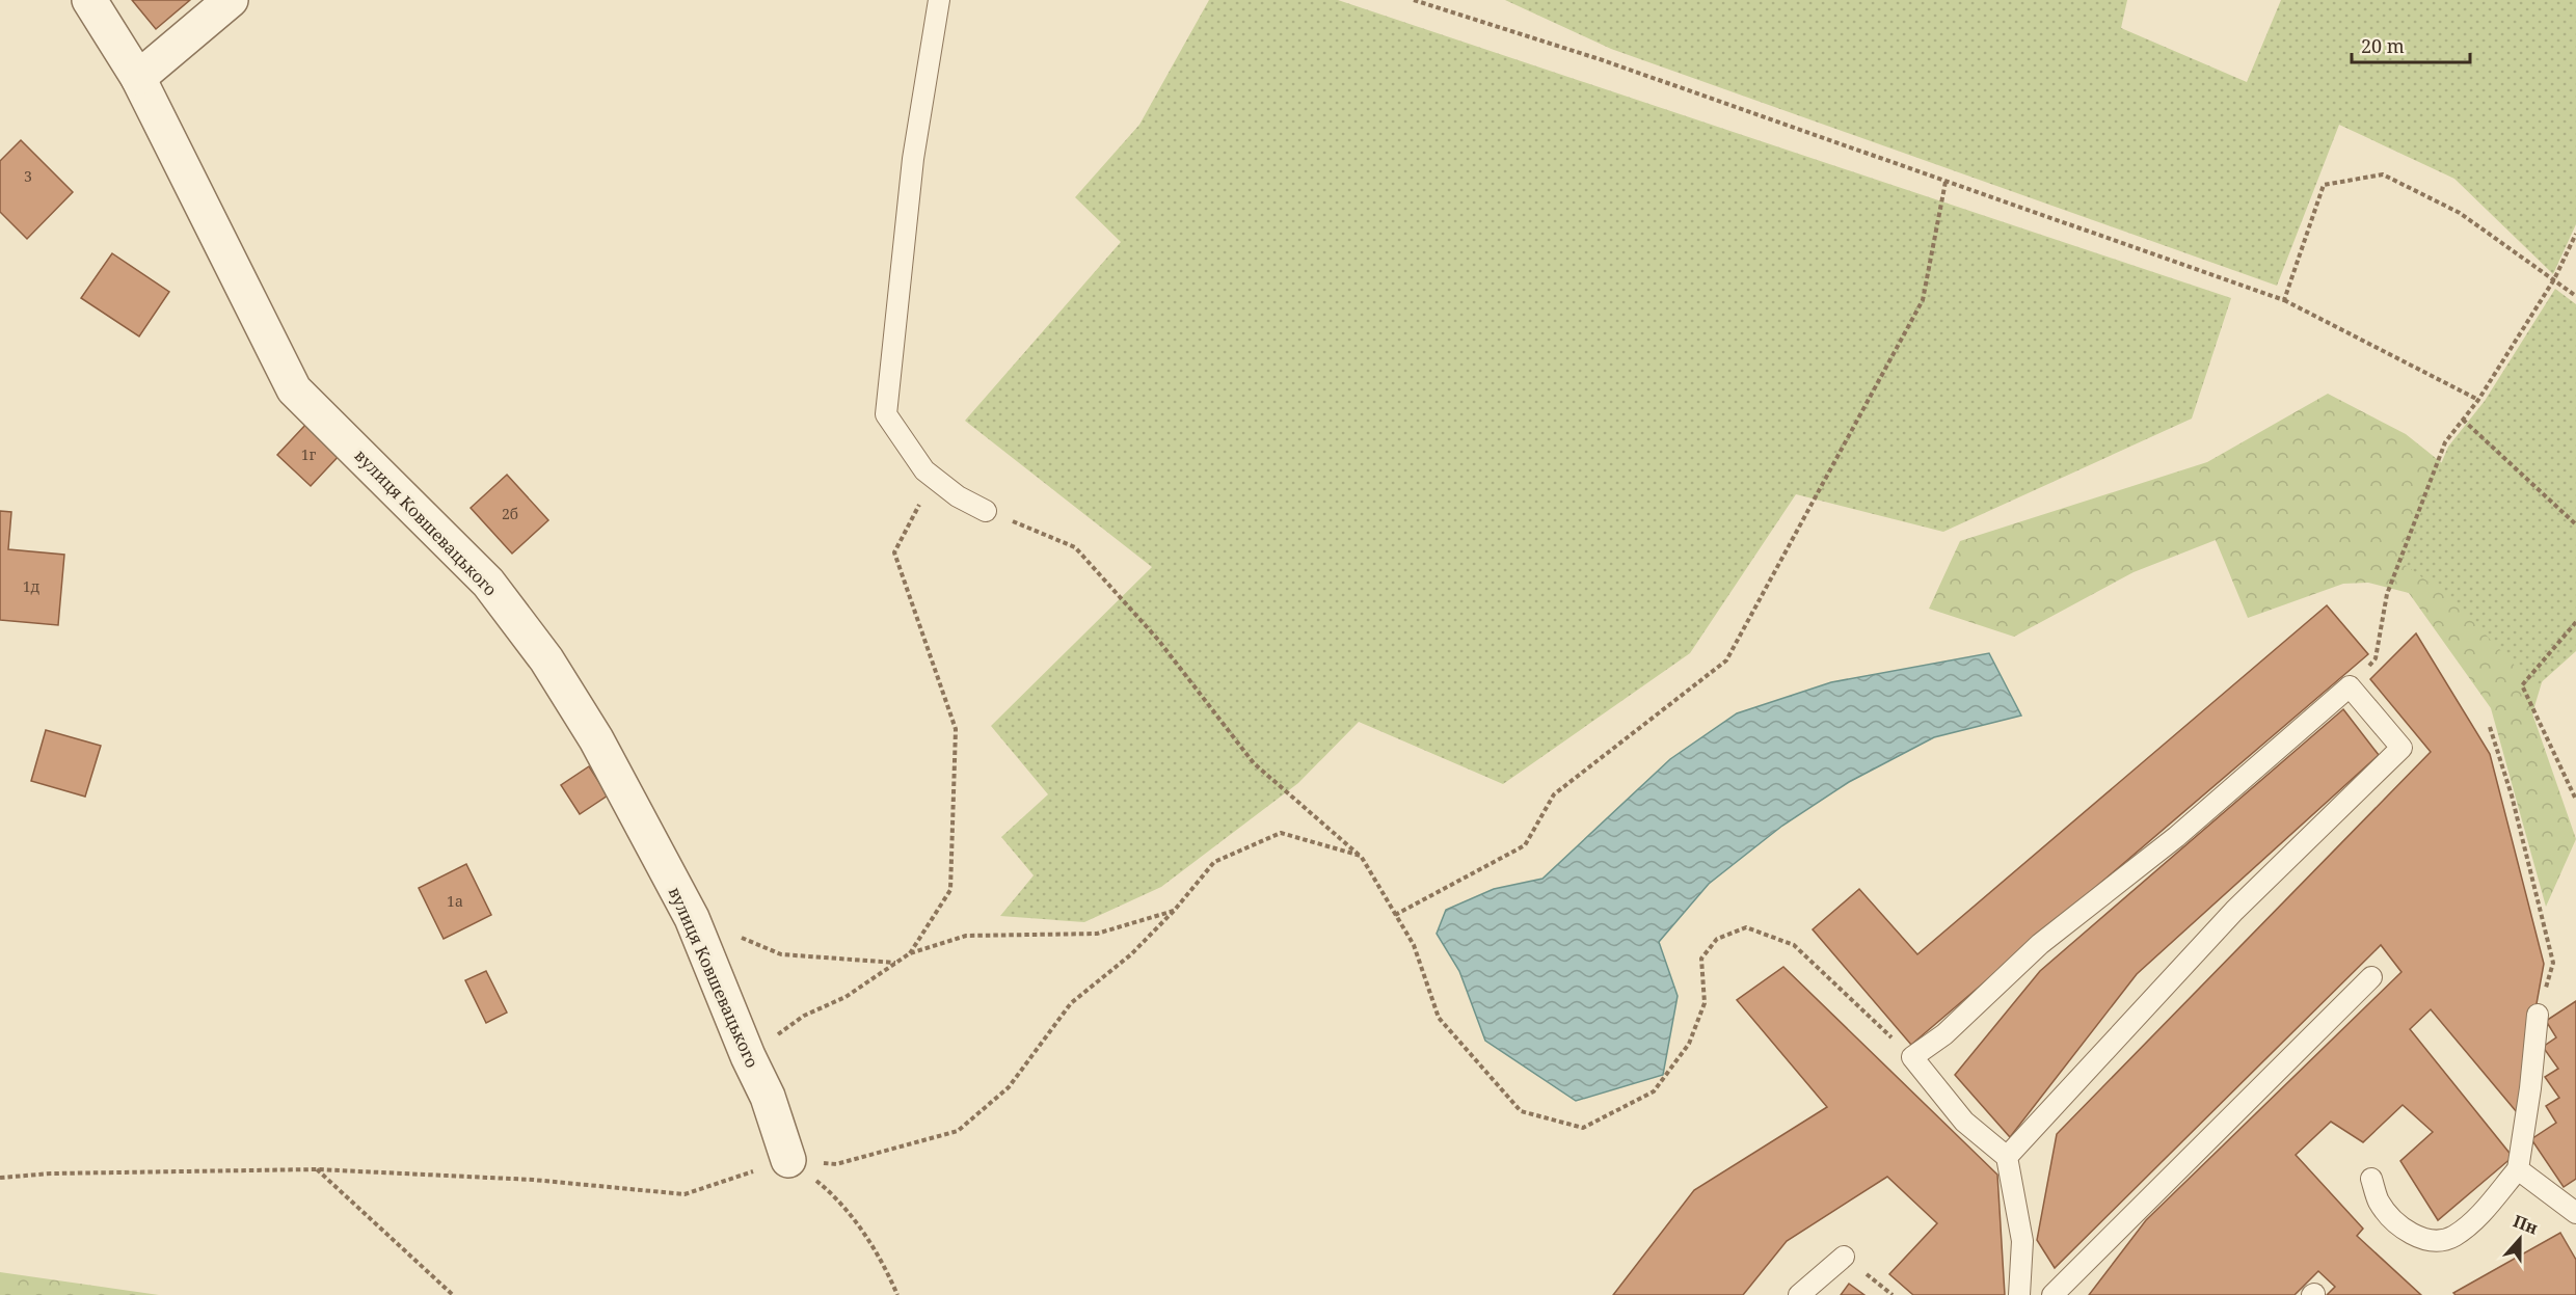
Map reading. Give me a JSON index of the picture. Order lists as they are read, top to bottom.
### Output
{
  "streets": {
    "street": ["вулиця Ковшевацького"]
  },
  "house_numbers": [
    "3",
    "1г",
    "2б",
    "1д",
    "1а"
  ],
  "scale_bar": "20 m",
  "north": "top"
}
